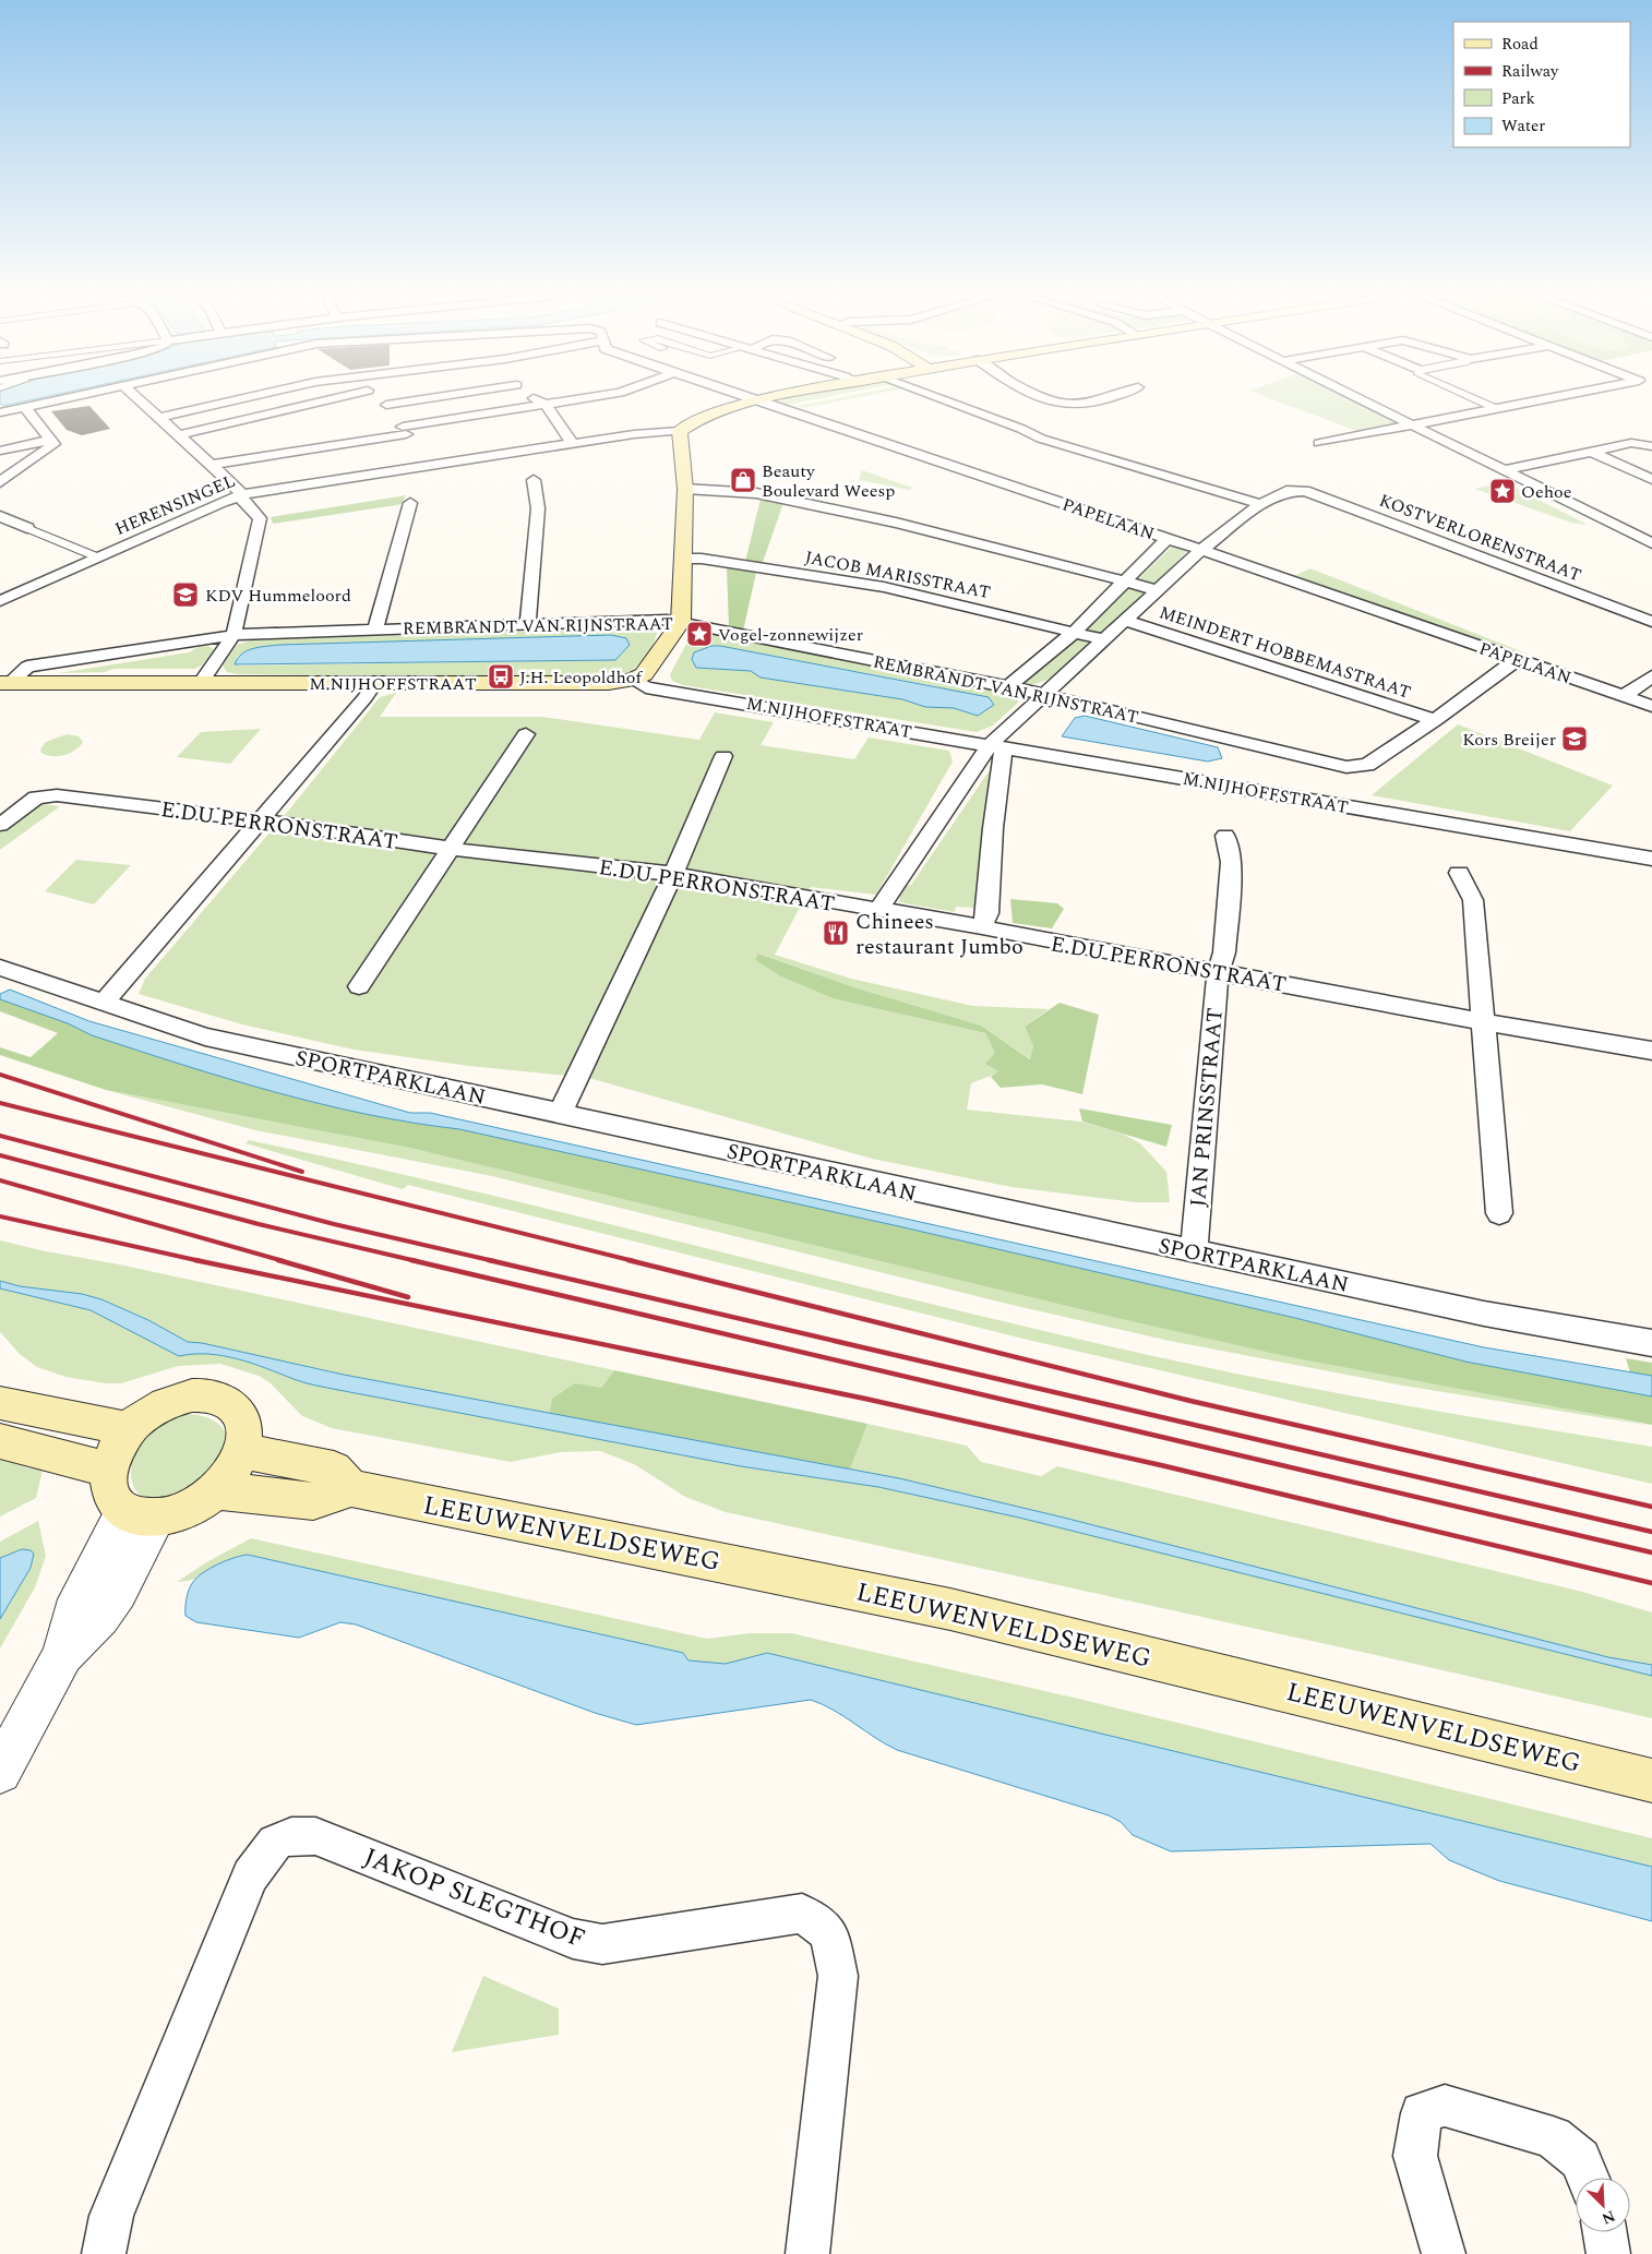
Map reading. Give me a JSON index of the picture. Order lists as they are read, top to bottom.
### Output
{
  "streets": {
    "main road": ["HERENSINGEL", "M.NIJHOFFSTRAAT", "LEEUWENVELDSEWEG"],
    "street": [
      "PAPELAAN",
      "KOSTVERLORENSTRAAT",
      "JACOB MARISSTRAAT",
      "REMBRANDT VAN RIJNSTRAAT",
      "MEINDERT HOBBEMASTRAAT",
      "E.DU PERRONSTRAAT",
      "SPORTPARKLAAN",
      "JAN PRINSSTRAAT",
      "JAKOP SLEGTHOF"
    ]
  },
  "crossings": [
    ["HERENSINGEL", "PAPELAAN"],
    ["PAPELAAN", "REMBRANDT VAN RIJNSTRAAT"],
    ["REMBRANDT VAN RIJNSTRAAT", "MEINDERT HOBBEMASTRAAT"],
    ["REMBRANDT VAN RIJNSTRAAT", "M.NIJHOFFSTRAAT"],
    ["E.DU PERRONSTRAAT", "JAN PRINSSTRAAT"],
    ["SPORTPARKLAAN", "JAN PRINSSTRAAT"]
  ],
  "places": {
    "shop": ["Beauty Boulevard Weesp"],
    "place": ["Oehoe", "Vogel-zonnewijzer"],
    "school or university": ["KDV Hummeloord", "Kors Breijer"],
    "bus stop": ["J.H. Leopoldhof"],
    "restaurant": ["Chinees restaurant Jumbo"]
  },
  "legend": [
    "Road",
    "Railway",
    "Park",
    "Water"
  ],
  "north": "bottom right"
}
